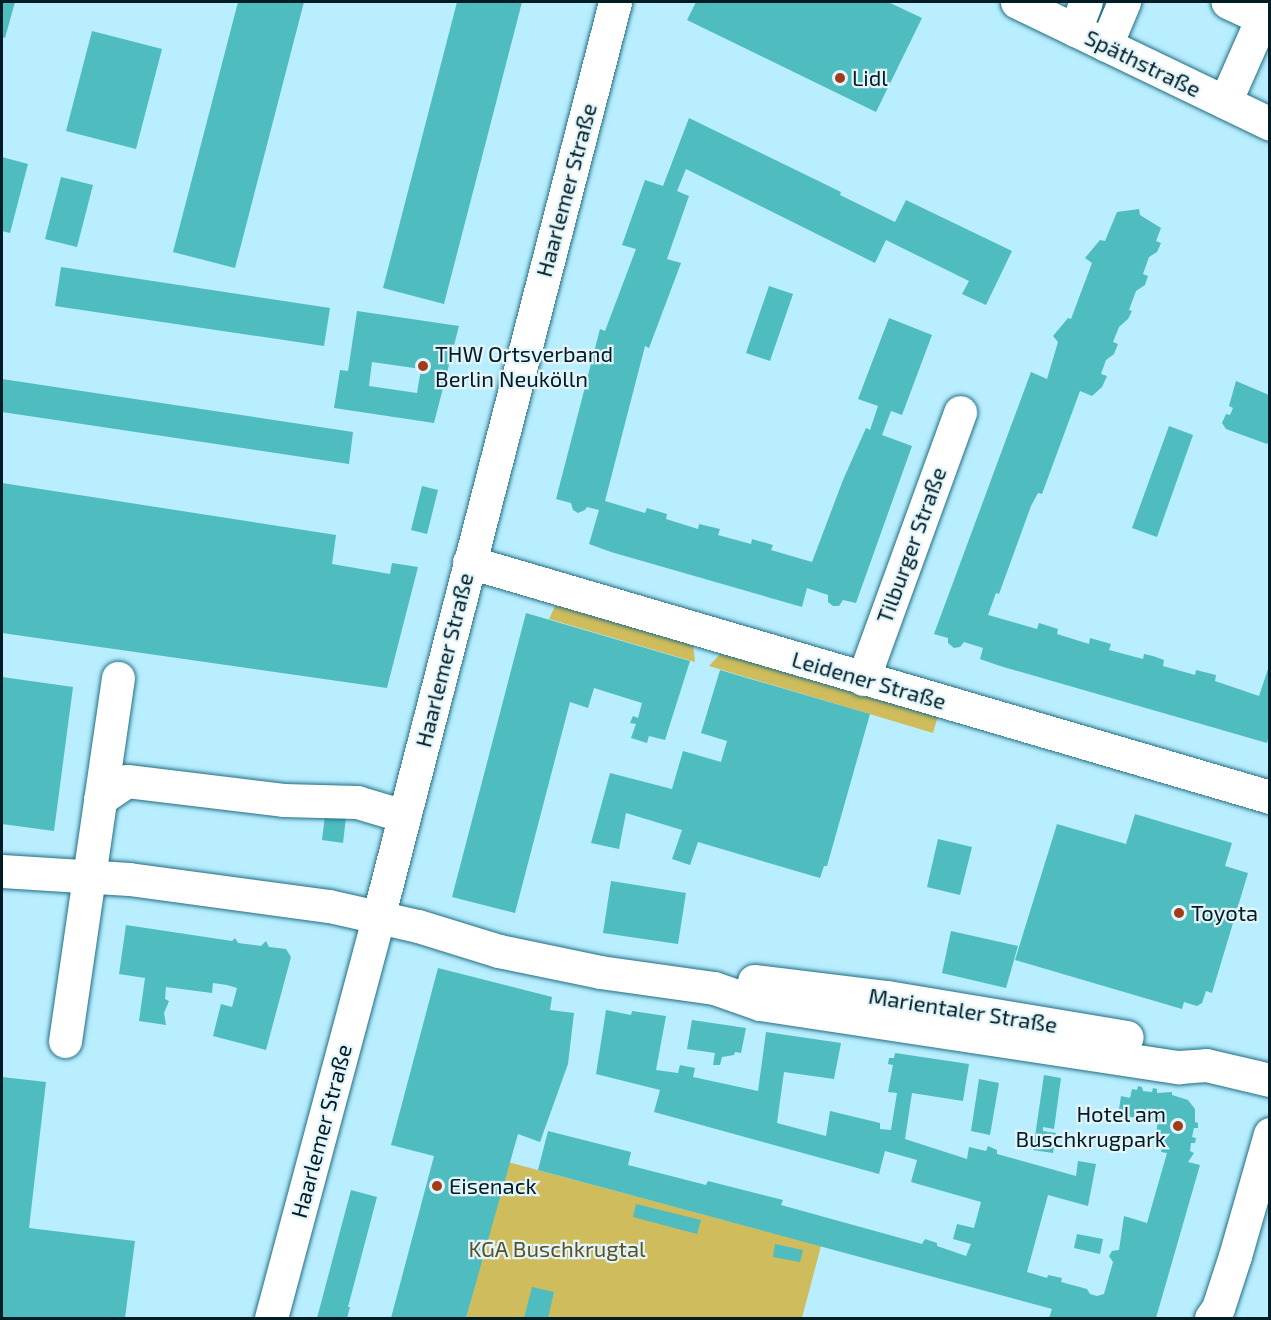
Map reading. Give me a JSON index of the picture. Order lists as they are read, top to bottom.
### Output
{
  "streets": {
    "street": [
      "Späthstraße",
      "Haarlemer Straße",
      "Tilburger Straße",
      "Leidener Straße",
      "Marientaler Straße"
    ]
  },
  "crossings": [
    ["Haarlemer Straße", "Leidener Straße"],
    ["Haarlemer Straße", "Marientaler Straße"],
    ["Tilburger Straße", "Leidener Straße"]
  ],
  "parks": ["KGA Buschkrugtal"],
  "places": [
    "Lidl",
    "THW Ortsverband Berlin Neukölln",
    "Toyota",
    "Hotel am Buschkrugpark",
    "Eisenack"
  ]
}
